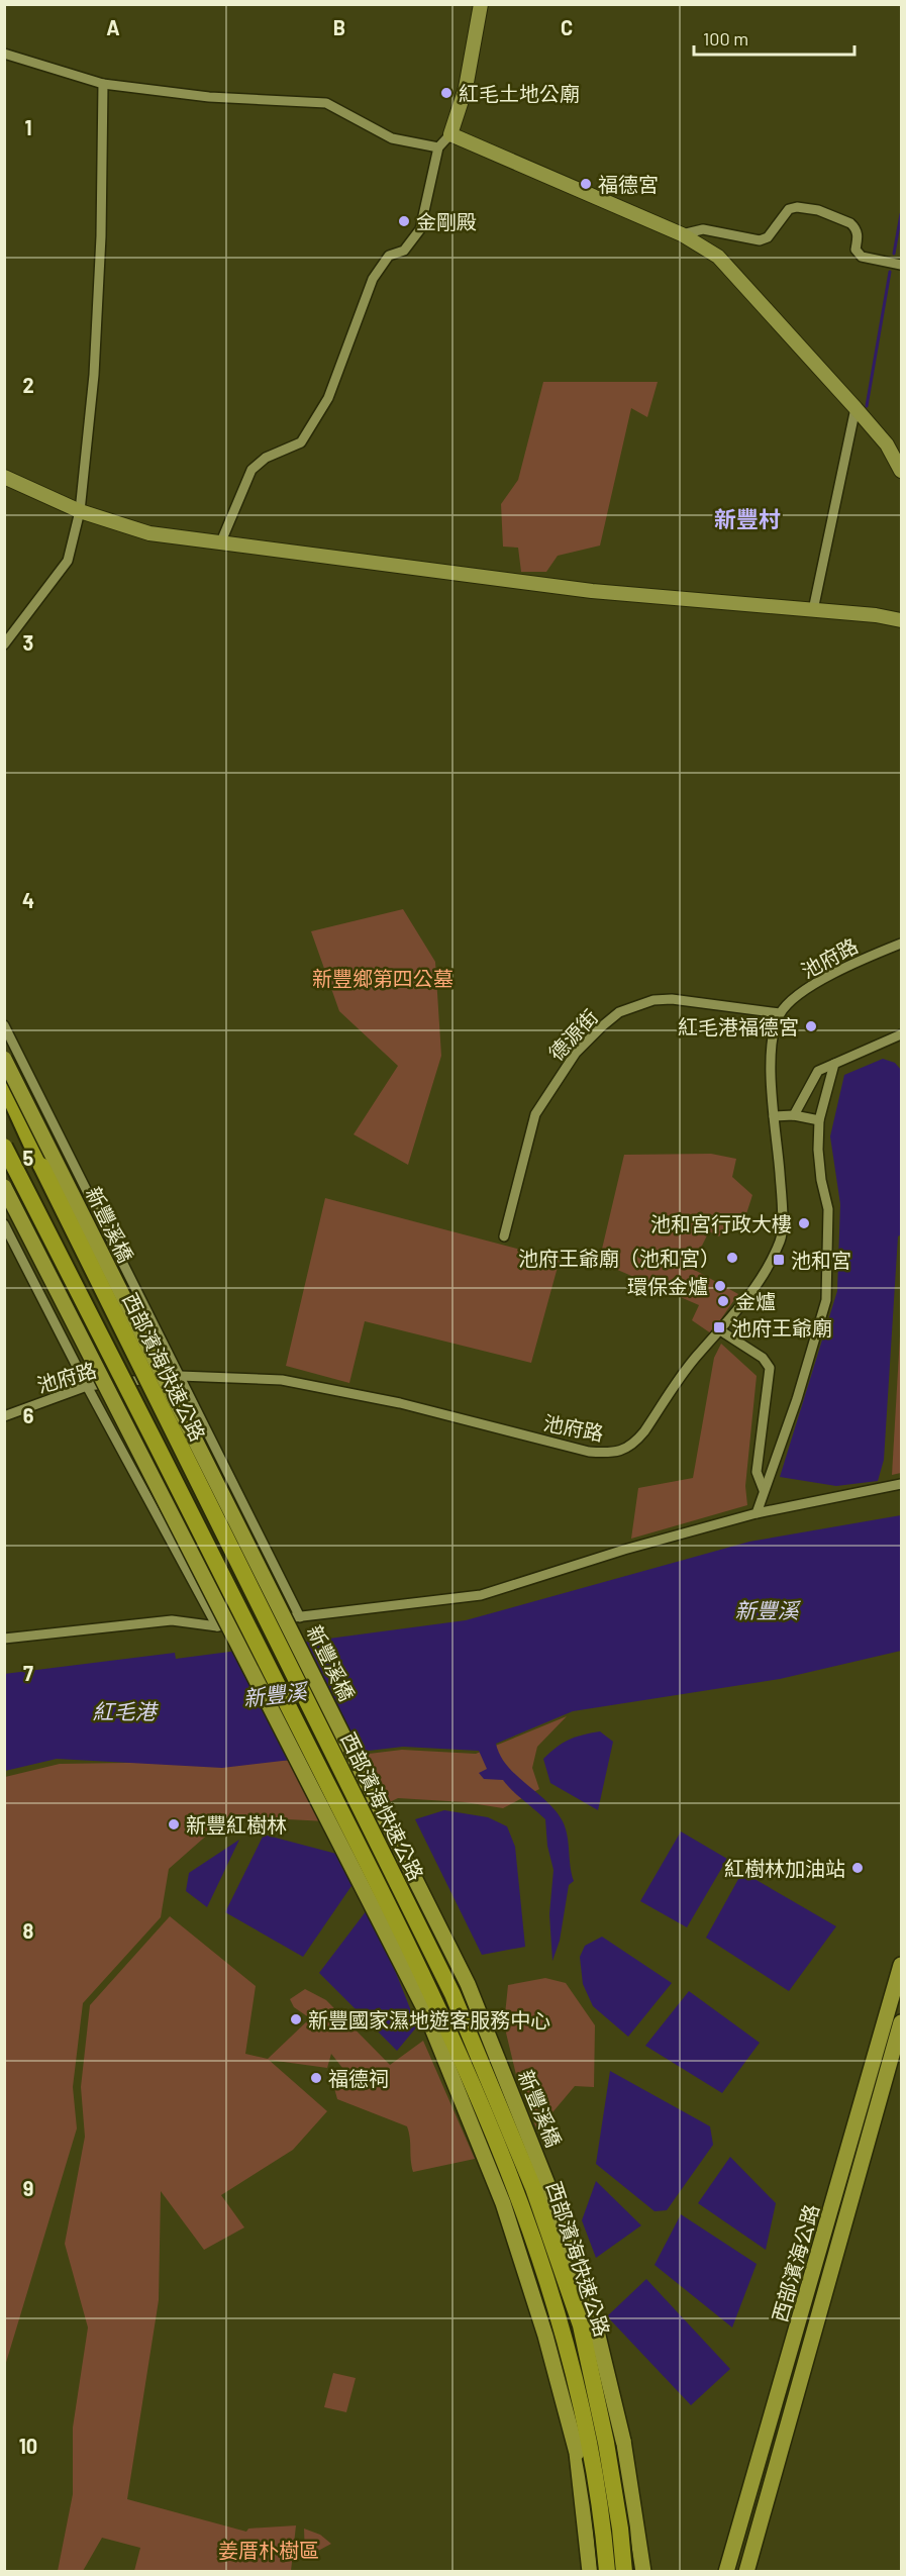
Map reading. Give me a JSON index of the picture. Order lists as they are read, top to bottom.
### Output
{
  "streets": {
    "highway": ["西部濱海快速公路"],
    "main road": ["新豐溪橋", "西部濱海公路"],
    "street": ["池府路", "德源街"]
  },
  "crossings": [
    ["池府路", "德源街"]
  ],
  "districts": ["新豐村"],
  "water": ["新豐溪", "紅毛港"],
  "parks": ["新豐鄉第四公墓", "姜厝朴樹區"],
  "places": {
    "other": [
      "紅毛土地公廟",
      "福德宮",
      "金剛殿",
      "紅毛港福德宮",
      "池和宮行政大樓",
      "池府王爺廟（池和宮）",
      "環保金爐",
      "金爐",
      "新豐紅樹林",
      "紅樹林加油站",
      "新豐國家濕地遊客服務中心",
      "福德祠"
    ],
    "transit": ["池和宮", "池府王爺廟"]
  },
  "scale_bar": "100 m",
  "grid": {
    "columns": ["A", "B", "C"],
    "rows": [
      "1",
      "2",
      "3",
      "4",
      "5",
      "6",
      "7",
      "8",
      "9",
      "10"
    ]
  }
}
